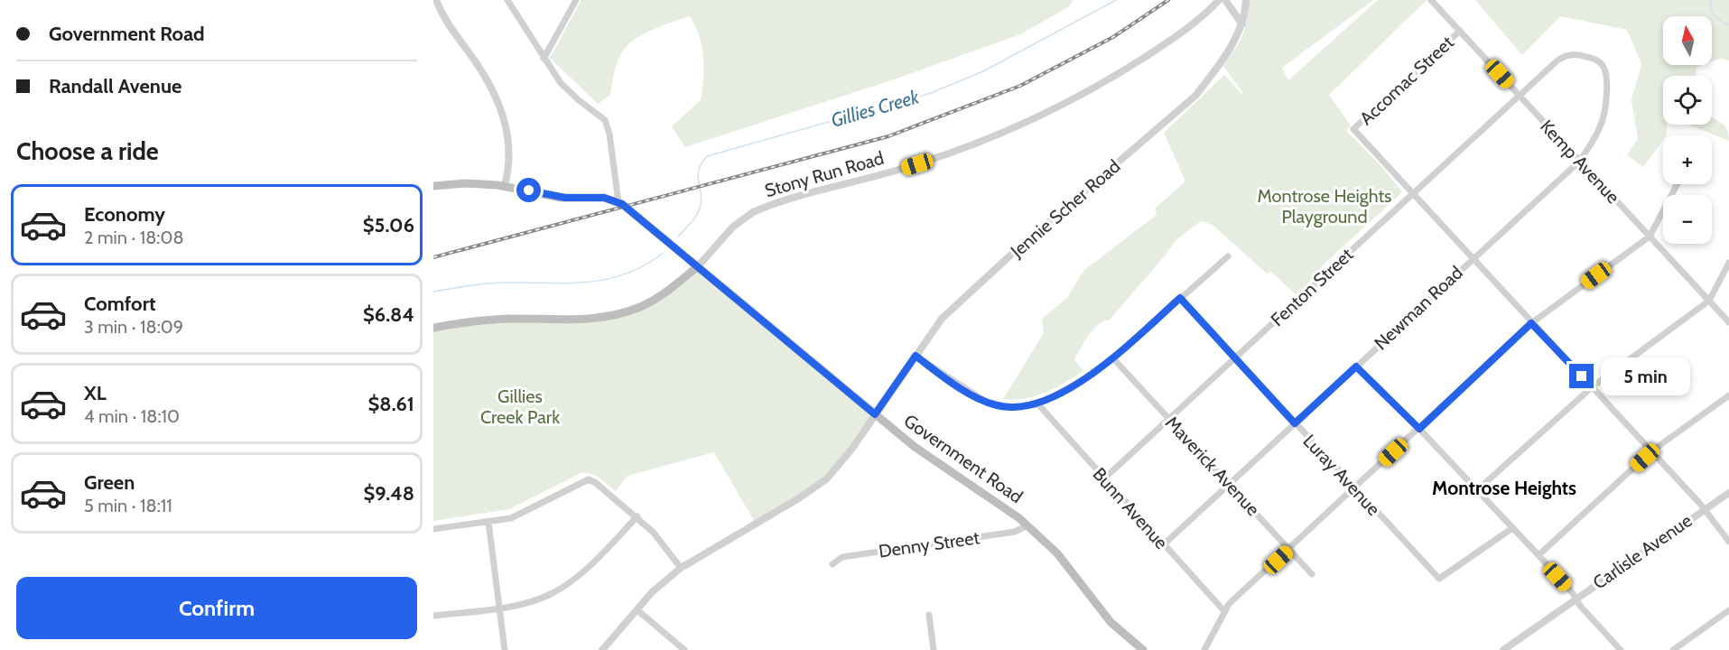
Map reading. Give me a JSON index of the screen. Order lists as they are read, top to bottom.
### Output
{
  "streets": {
    "main road": ["Stony Run Road", "Government Road"],
    "street": [
      "Accomac Street",
      "Kemp Avenue",
      "Jennie Scher Road",
      "Fenton Street",
      "Newman Road",
      "Maverick Avenue",
      "Luray Avenue",
      "Bunn Avenue",
      "Denny Street",
      "Carlisle Avenue"
    ]
  },
  "crossings": [
    ["Accomac Street", "Kemp Avenue"],
    ["Accomac Street", "Fenton Street"],
    ["Kemp Avenue", "Fenton Street"],
    ["Kemp Avenue", "Newman Road"],
    ["Stony Run Road", "Government Road"],
    ["Jennie Scher Road", "Government Road"],
    ["Fenton Street", "Newman Road"],
    ["Fenton Street", "Maverick Avenue"],
    ["Fenton Street", "Luray Avenue"],
    ["Fenton Street", "Bunn Avenue"],
    ["Newman Road", "Maverick Avenue"],
    ["Newman Road", "Luray Avenue"],
    ["Newman Road", "Bunn Avenue"],
    ["Government Road", "Denny Street"]
  ],
  "districts": ["Montrose Heights"],
  "water": ["Gillies Creek"],
  "parks": ["Montrose Heights Playground", "Gillies Creek Park"],
  "north": "top",
  "page": {
    "banner": ["Government Road", "Randall Avenue"],
    "map_buttons": ["+", "−"],
    "heading": "Choose a ride",
    "list": [
      {
        "name": "Economy",
        "note": "2 min · 18:08",
        "value": "$5.06"
      },
      {
        "name": "Comfort",
        "note": "3 min · 18:09",
        "value": "$6.84"
      },
      {
        "name": "XL",
        "note": "4 min · 18:10",
        "value": "$8.61"
      },
      {
        "name": "Green",
        "note": "5 min · 18:11",
        "value": "$9.48"
      }
    ],
    "bubble": "5 min",
    "buttons": "Confirm"
  }
}
